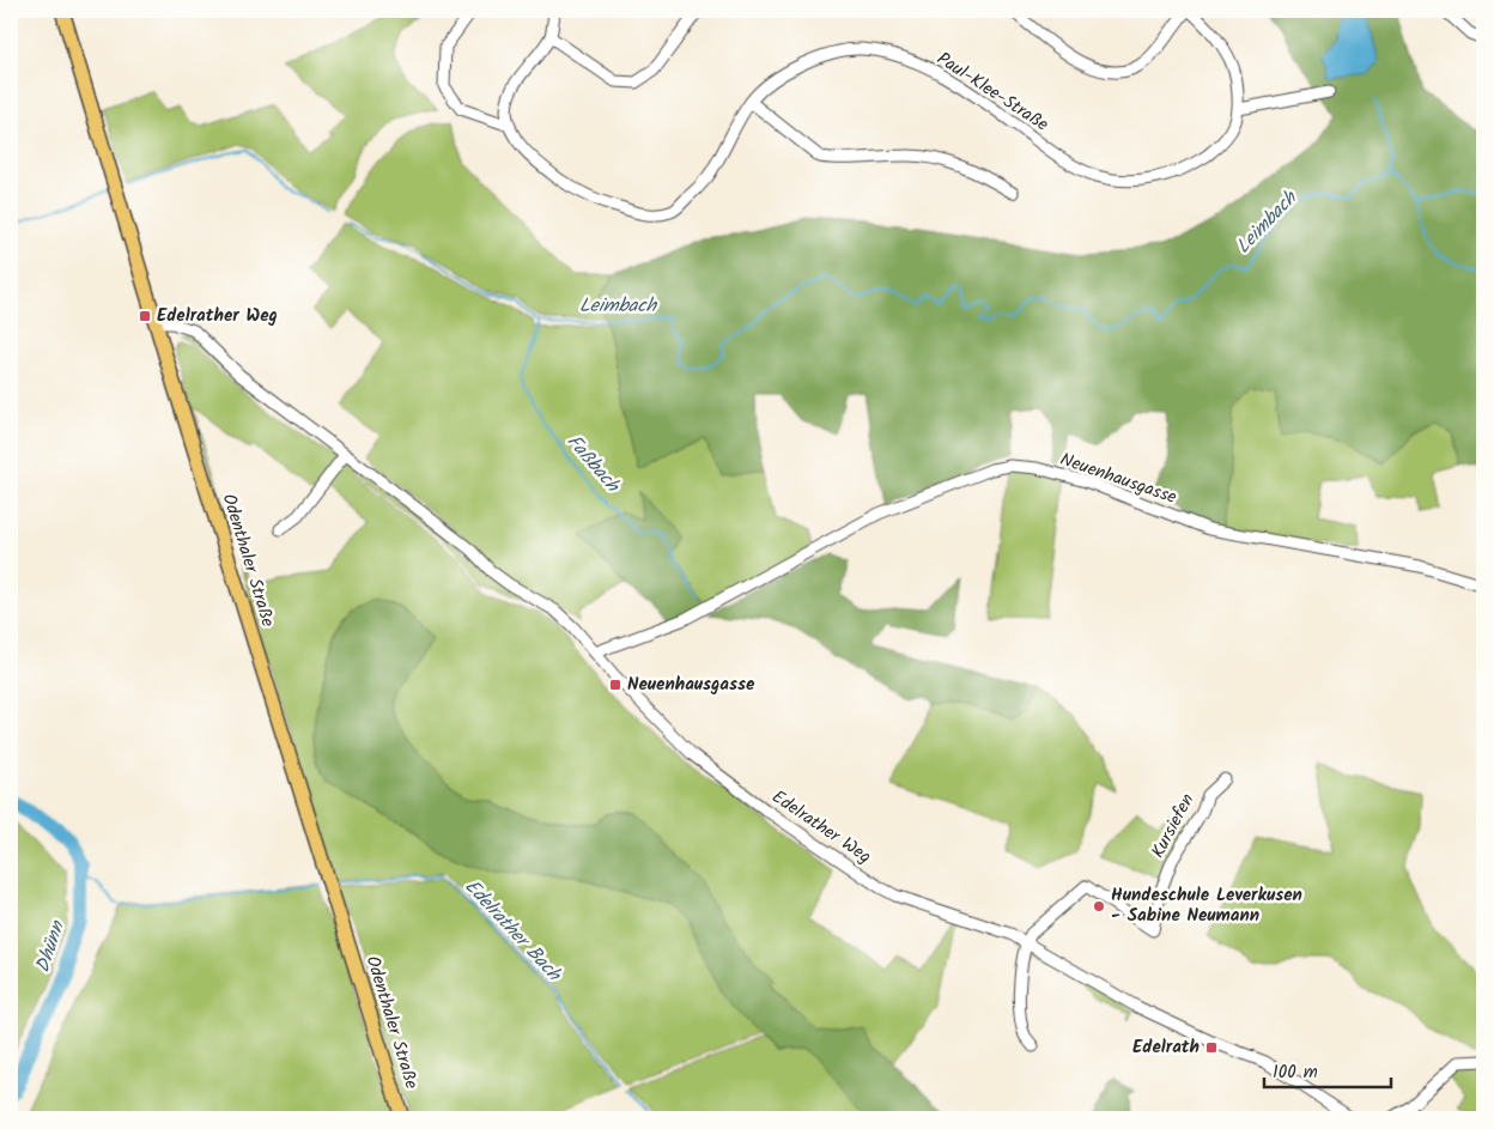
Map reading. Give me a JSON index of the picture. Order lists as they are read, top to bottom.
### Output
{
  "streets": {
    "main road": ["Odenthaler Straße"],
    "street": [
      "Paul-Klee-Straße",
      "Neuenhausgasse",
      "Kursiefen",
      "Edelrather Weg"
    ]
  },
  "crossings": [
    ["Neuenhausgasse", "Edelrather Weg"],
    ["Odenthaler Straße", "Edelrather Weg"],
    ["Kursiefen", "Edelrather Weg"]
  ],
  "water": [
    "Leimbach",
    "Faßbach",
    "Edelrather Bach",
    "Dhünn"
  ],
  "places": {
    "transit": ["Edelrather Weg", "Neuenhausgasse", "Edelrath"],
    "other": ["Hundeschule Leverkusen - Sabine Neumann"]
  },
  "scale_bar": "100 m"
}
